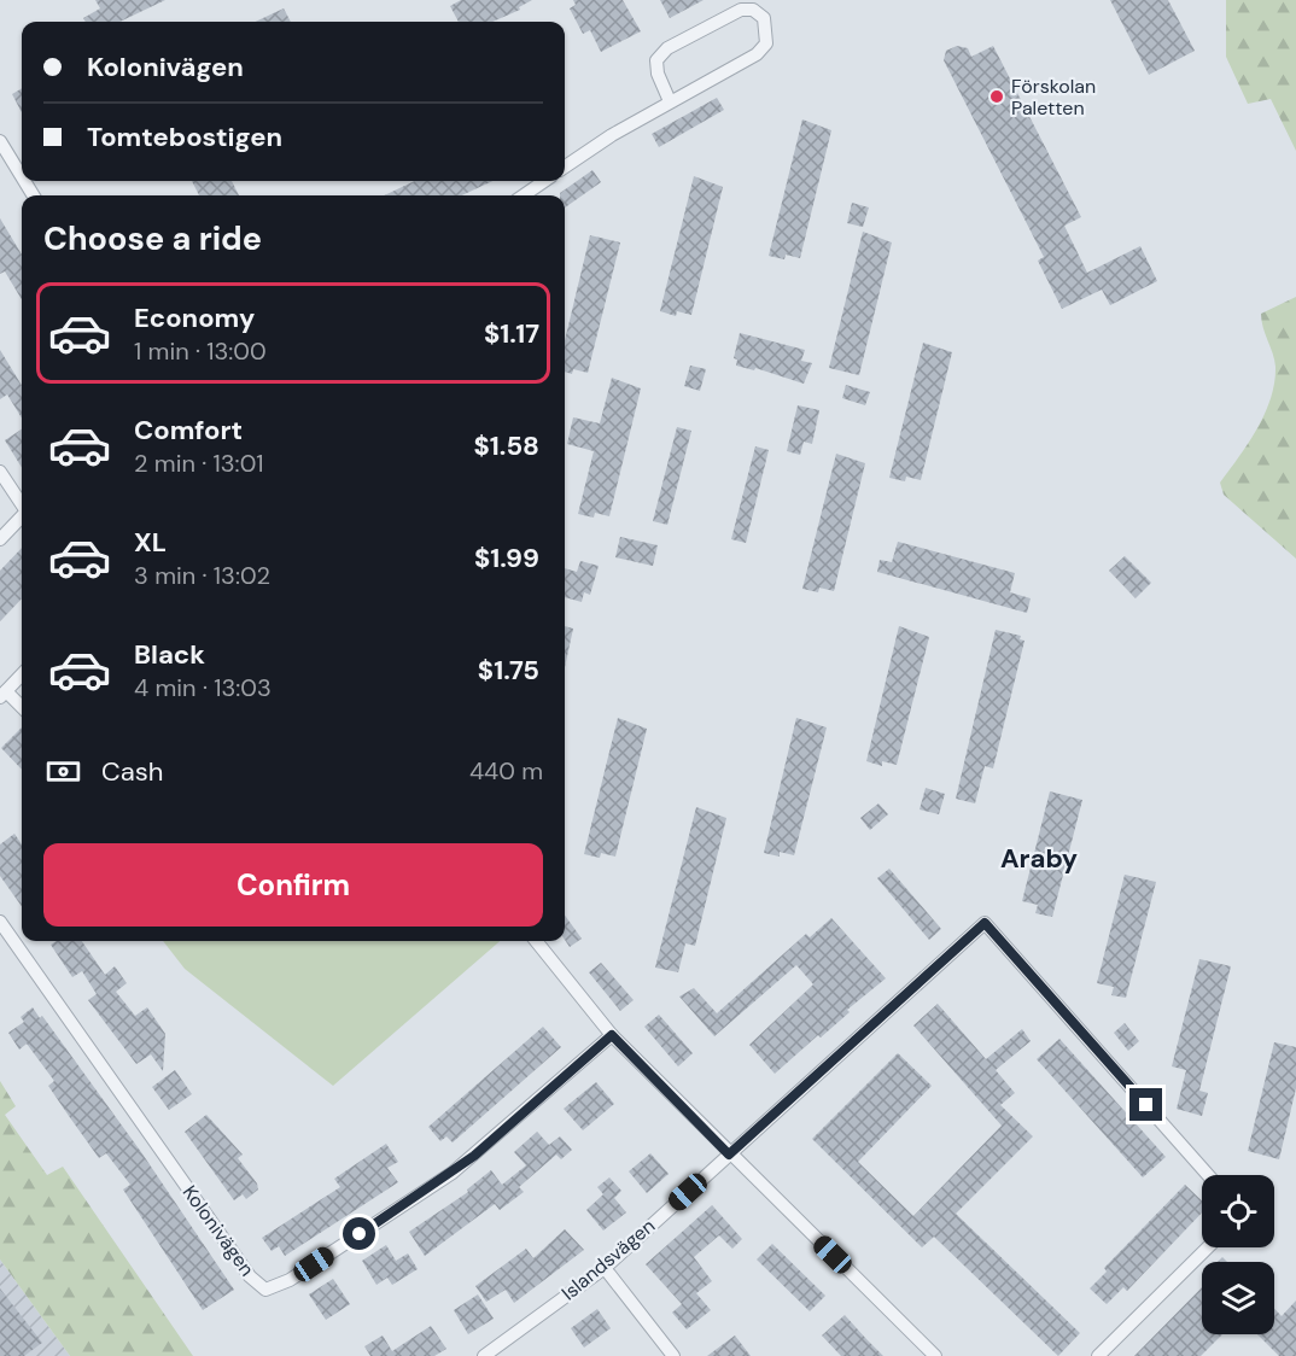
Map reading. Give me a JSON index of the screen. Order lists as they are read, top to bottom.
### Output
{
  "streets": {
    "street": ["Kolonivägen", "Islandsvägen"]
  },
  "districts": ["Araby"],
  "places": ["Förskolan Paletten"],
  "page": {
    "banner": ["Kolonivägen", "Tomtebostigen"],
    "heading": "Choose a ride",
    "list": [
      {
        "name": "Economy",
        "note": "1 min · 13:00",
        "value": "$1.17"
      },
      {
        "name": "Comfort",
        "note": "2 min · 13:01",
        "value": "$1.58"
      },
      {
        "name": "XL",
        "note": "3 min · 13:02",
        "value": "$1.99"
      },
      {
        "name": "Black",
        "note": "4 min · 13:03",
        "value": "$1.75"
      }
    ],
    "pay": ["Cash", "440 m"],
    "buttons": "Confirm"
  }
}
